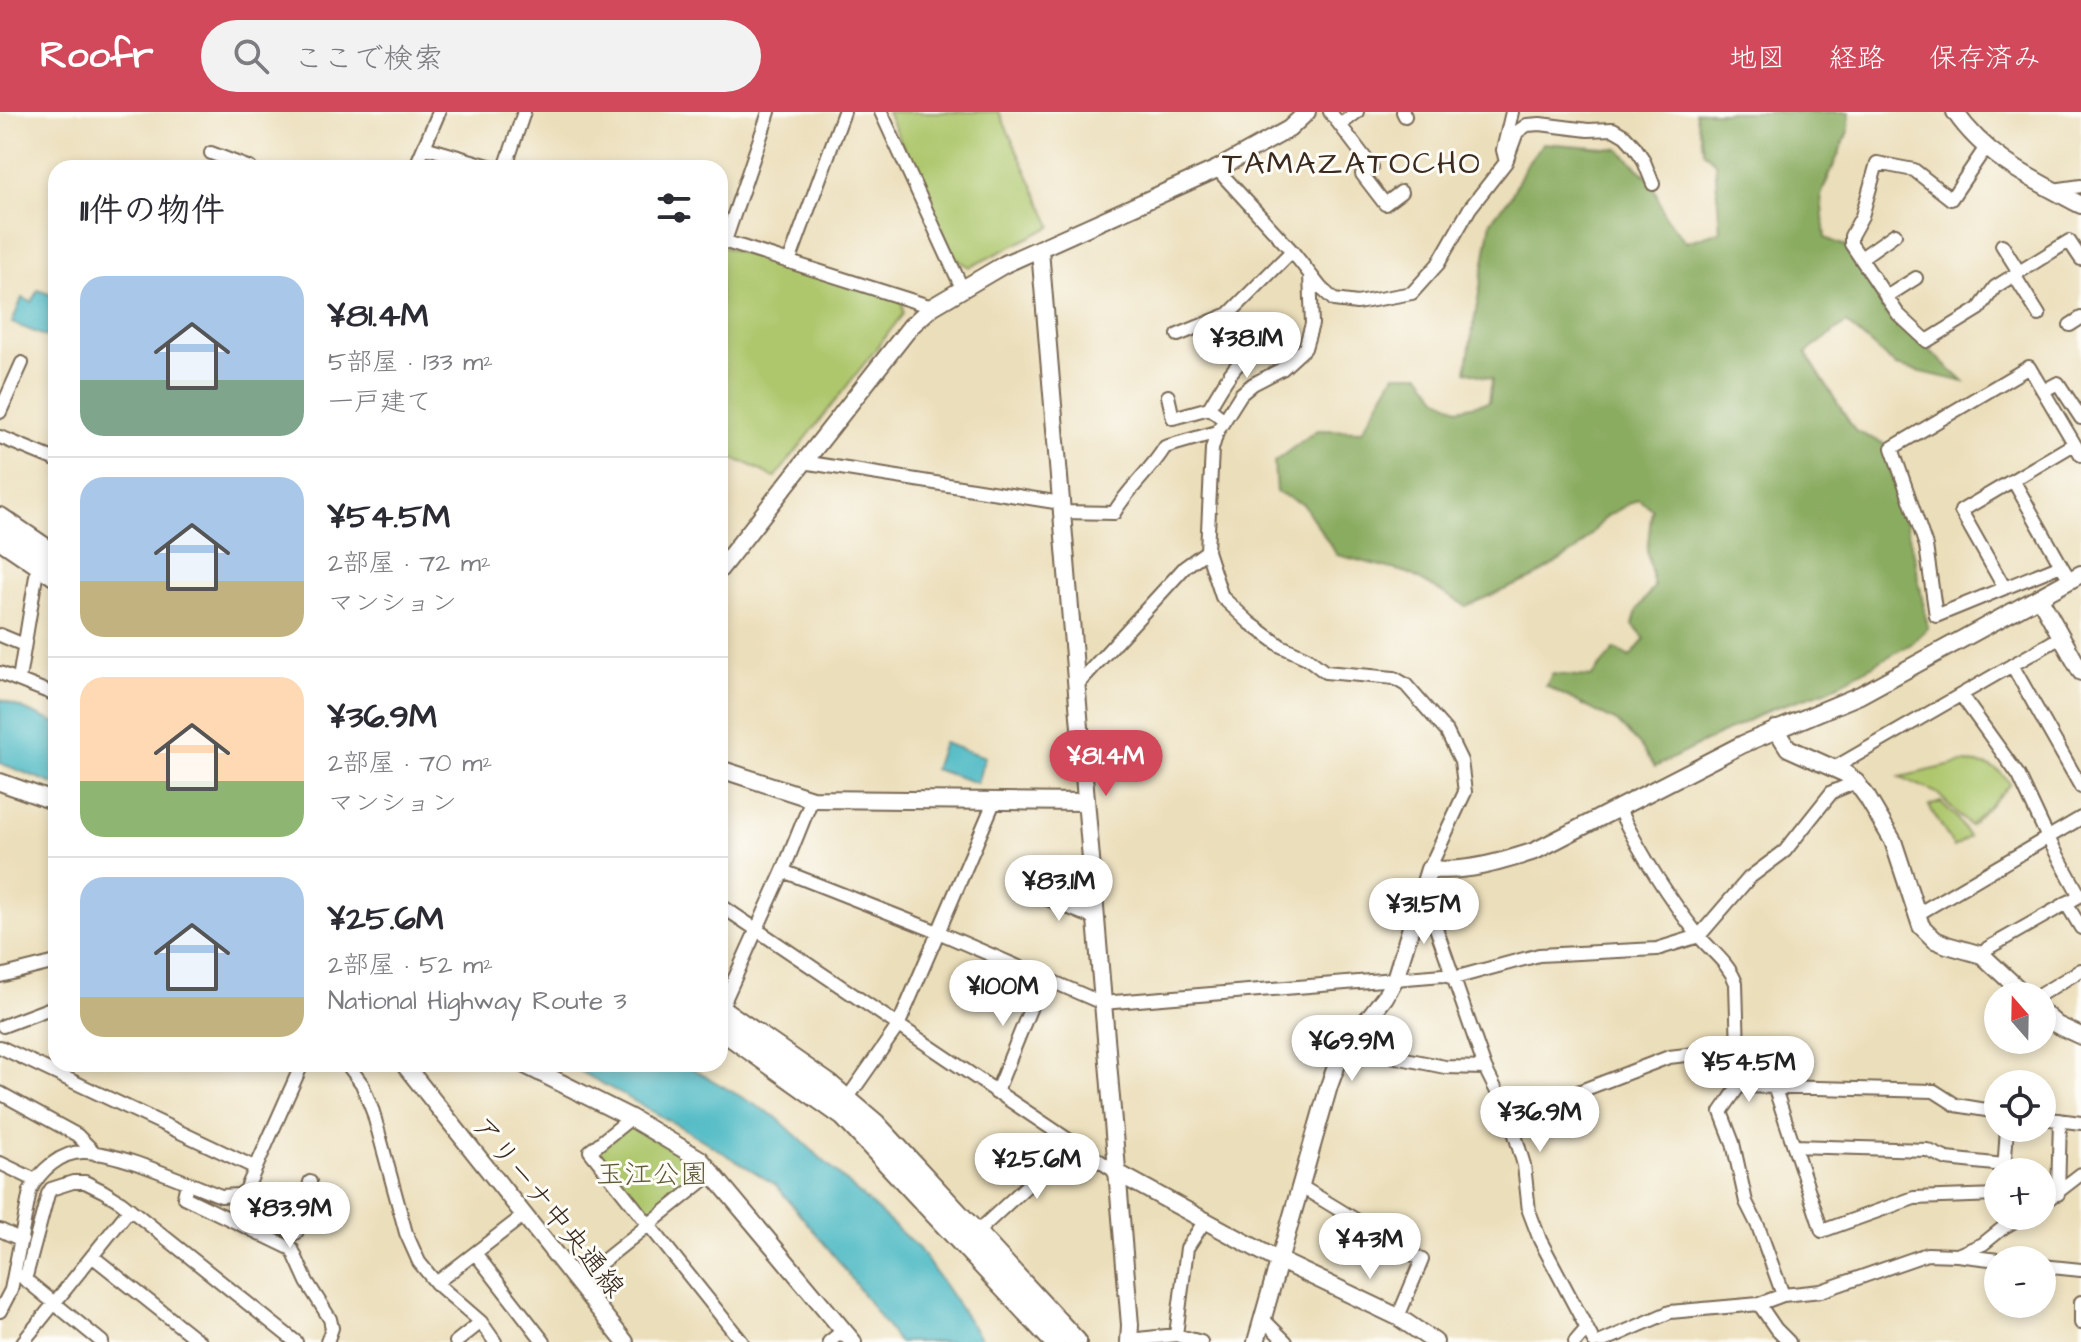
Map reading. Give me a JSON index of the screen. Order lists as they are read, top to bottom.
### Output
{
  "streets": {
    "street": ["アリーナ中央通線"]
  },
  "districts": ["TAMAZATOCHO"],
  "parks": ["玉江公園"],
  "north": "top",
  "page": {
    "header": "Roofr",
    "search": "ここで検索",
    "nav": ["地図", "経路", "保存済み"],
    "heading": "11件の物件",
    "list": [
      {
        "name": "¥81.4M",
        "note": "5部屋 · 133 m² · 一戸建て"
      },
      {
        "name": "¥54.5M",
        "note": "2部屋 · 72 m² · マンション"
      },
      {
        "name": "¥36.9M",
        "note": "2部屋 · 70 m² · マンション"
      },
      {
        "name": "¥25.6M",
        "note": "2部屋 · 52 m² · National Highway Route 3"
      }
    ],
    "price": [
      "¥38.1M",
      "¥81.4M",
      "¥83.1M",
      "¥31.5M",
      "¥100M",
      "¥69.9M",
      "¥54.5M",
      "¥36.9M",
      "¥25.6M",
      "¥83.9M",
      "¥43M"
    ],
    "map_buttons": ["+", "−"]
  }
}
